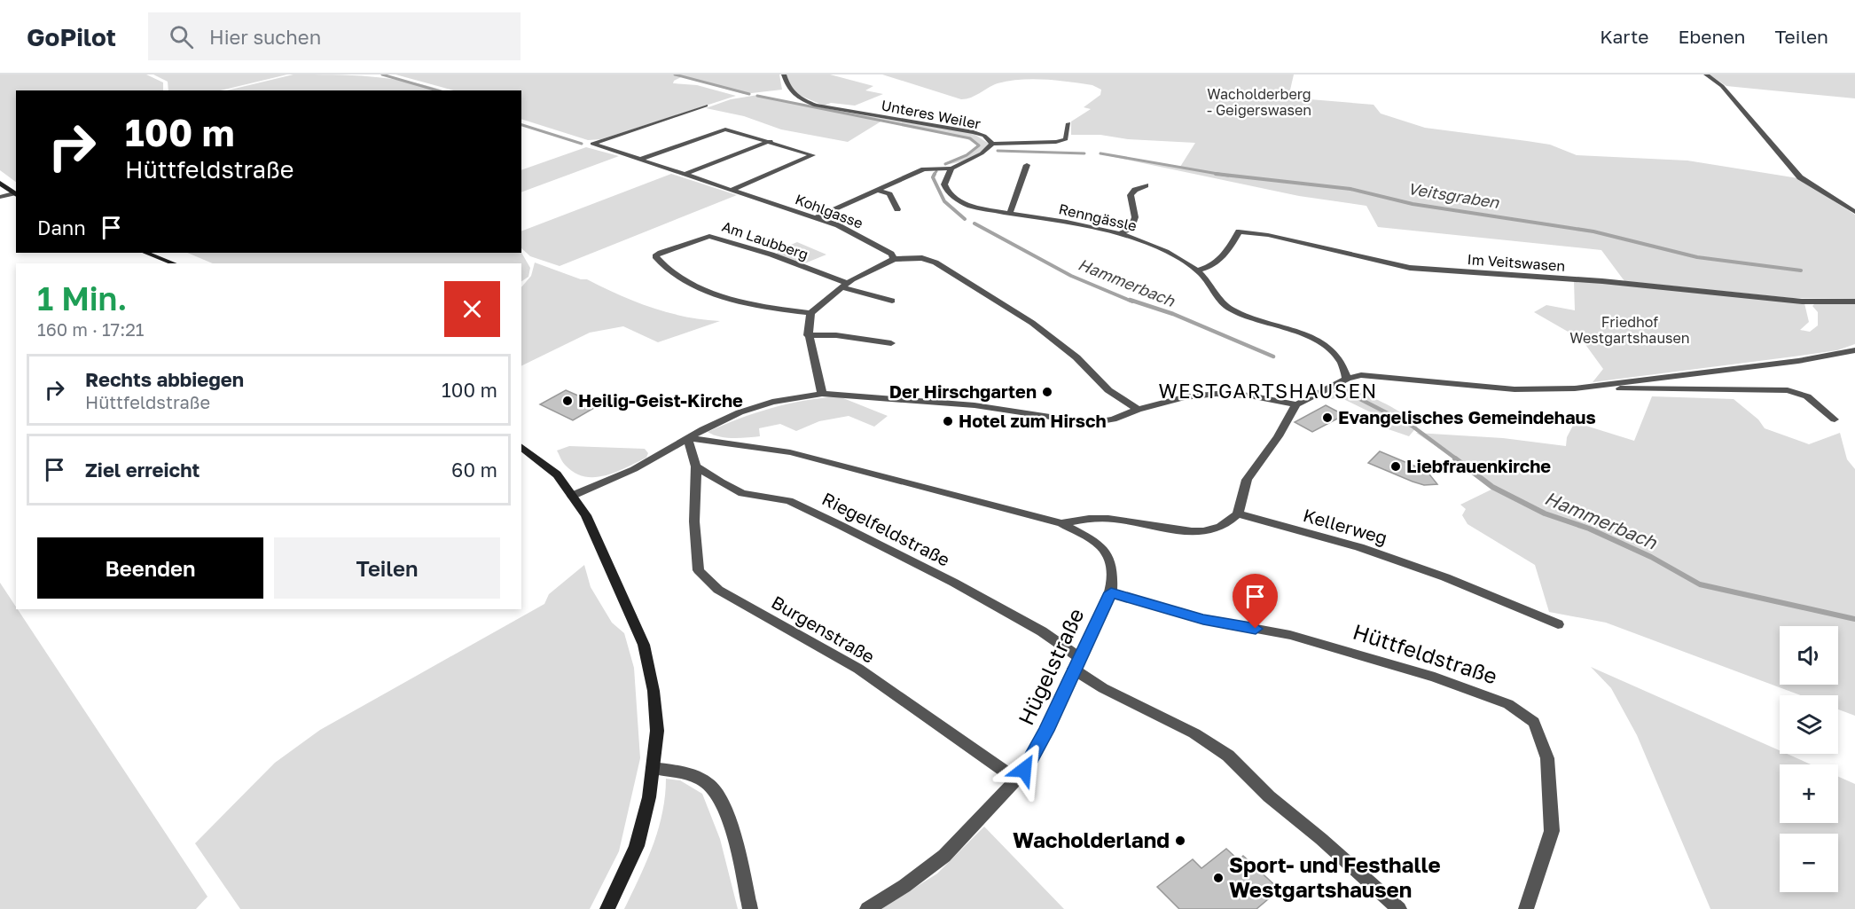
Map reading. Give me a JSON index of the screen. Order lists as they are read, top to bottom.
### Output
{
  "streets": {
    "street": [
      "Unteres Weiler",
      "Kohlgasse",
      "Renngässle",
      "Am Laubberg",
      "Im Veitswasen",
      "Kellerweg",
      "Riegelfeldstraße",
      "Burgenstraße",
      "Hüttfeldstraße",
      "Hügelstraße"
    ]
  },
  "crossings": [
    ["Unteres Weiler", "Kohlgasse"],
    ["Unteres Weiler", "Renngässle"],
    ["Renngässle", "Im Veitswasen"],
    ["Kellerweg", "Hügelstraße"],
    ["Riegelfeldstraße", "Burgenstraße"],
    ["Riegelfeldstraße", "Hügelstraße"],
    ["Burgenstraße", "Hügelstraße"],
    ["Hüttfeldstraße", "Hügelstraße"]
  ],
  "districts": ["WESTGARTSHAUSEN"],
  "water": ["Veitsgraben", "Hammerbach"],
  "parks": ["Wacholderberg - Geigerswasen", "Friedhof Westgartshausen"],
  "places": [
    "Der Hirschgarten",
    "Heilig-Geist-Kirche",
    "Evangelisches Gemeindehaus",
    "Hotel zum Hirsch",
    "Liebfrauenkirche",
    "Wacholderland",
    "Sport- und Festhalle Westgartshausen"
  ],
  "page": {
    "header": "GoPilot",
    "search": "Hier suchen",
    "nav": ["Karte", "Ebenen", "Teilen"],
    "turn": ["100 m", "Hüttfeldstraße"],
    "then": "Dann",
    "heading": ["1 Min.", "160 m · 17:21"],
    "list": [
      {
        "name": "Rechts abbiegen",
        "note": "Hüttfeldstraße",
        "value": "100 m"
      },
      {
        "name": "Ziel erreicht",
        "value": "60 m"
      }
    ],
    "buttons": ["Beenden", "Teilen"],
    "map_buttons": ["+", "−"]
  }
}
